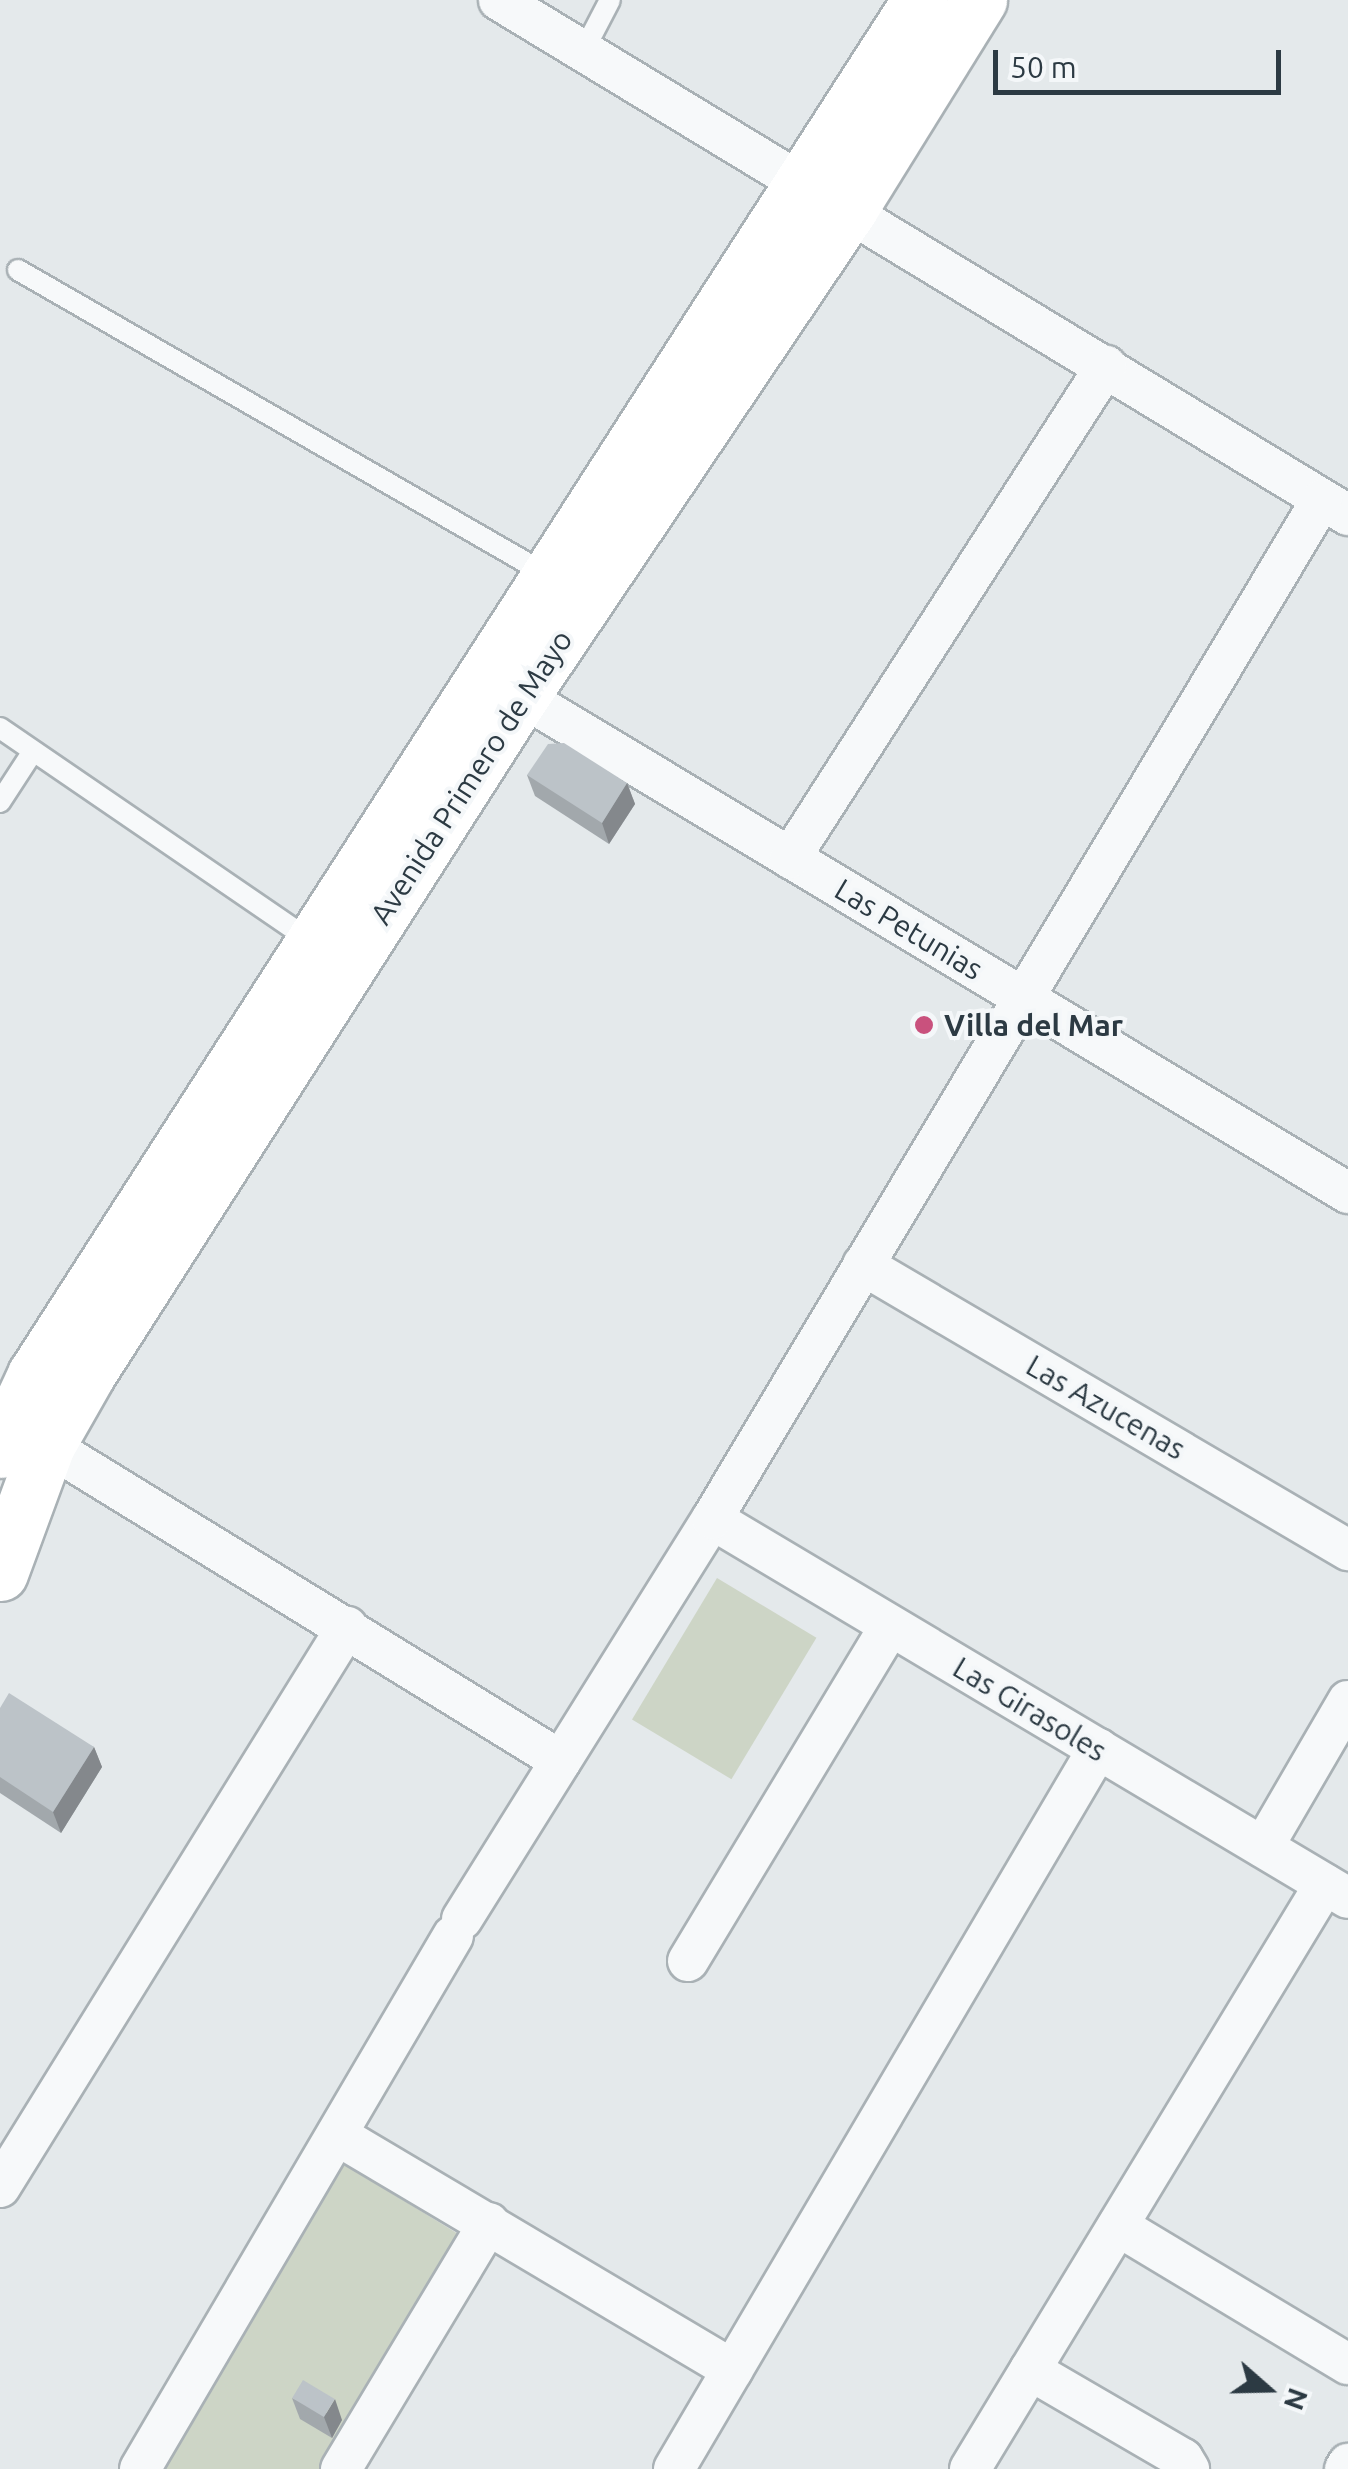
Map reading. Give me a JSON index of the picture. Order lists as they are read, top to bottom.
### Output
{
  "streets": {
    "street": [
      "Avenida Primero de Mayo",
      "Las Petunias",
      "Las Azucenas",
      "Las Girasoles"
    ]
  },
  "crossings": [
    ["Avenida Primero de Mayo", "Las Petunias"]
  ],
  "places": ["Villa del Mar"],
  "scale_bar": "50 m",
  "north": "right"
}
